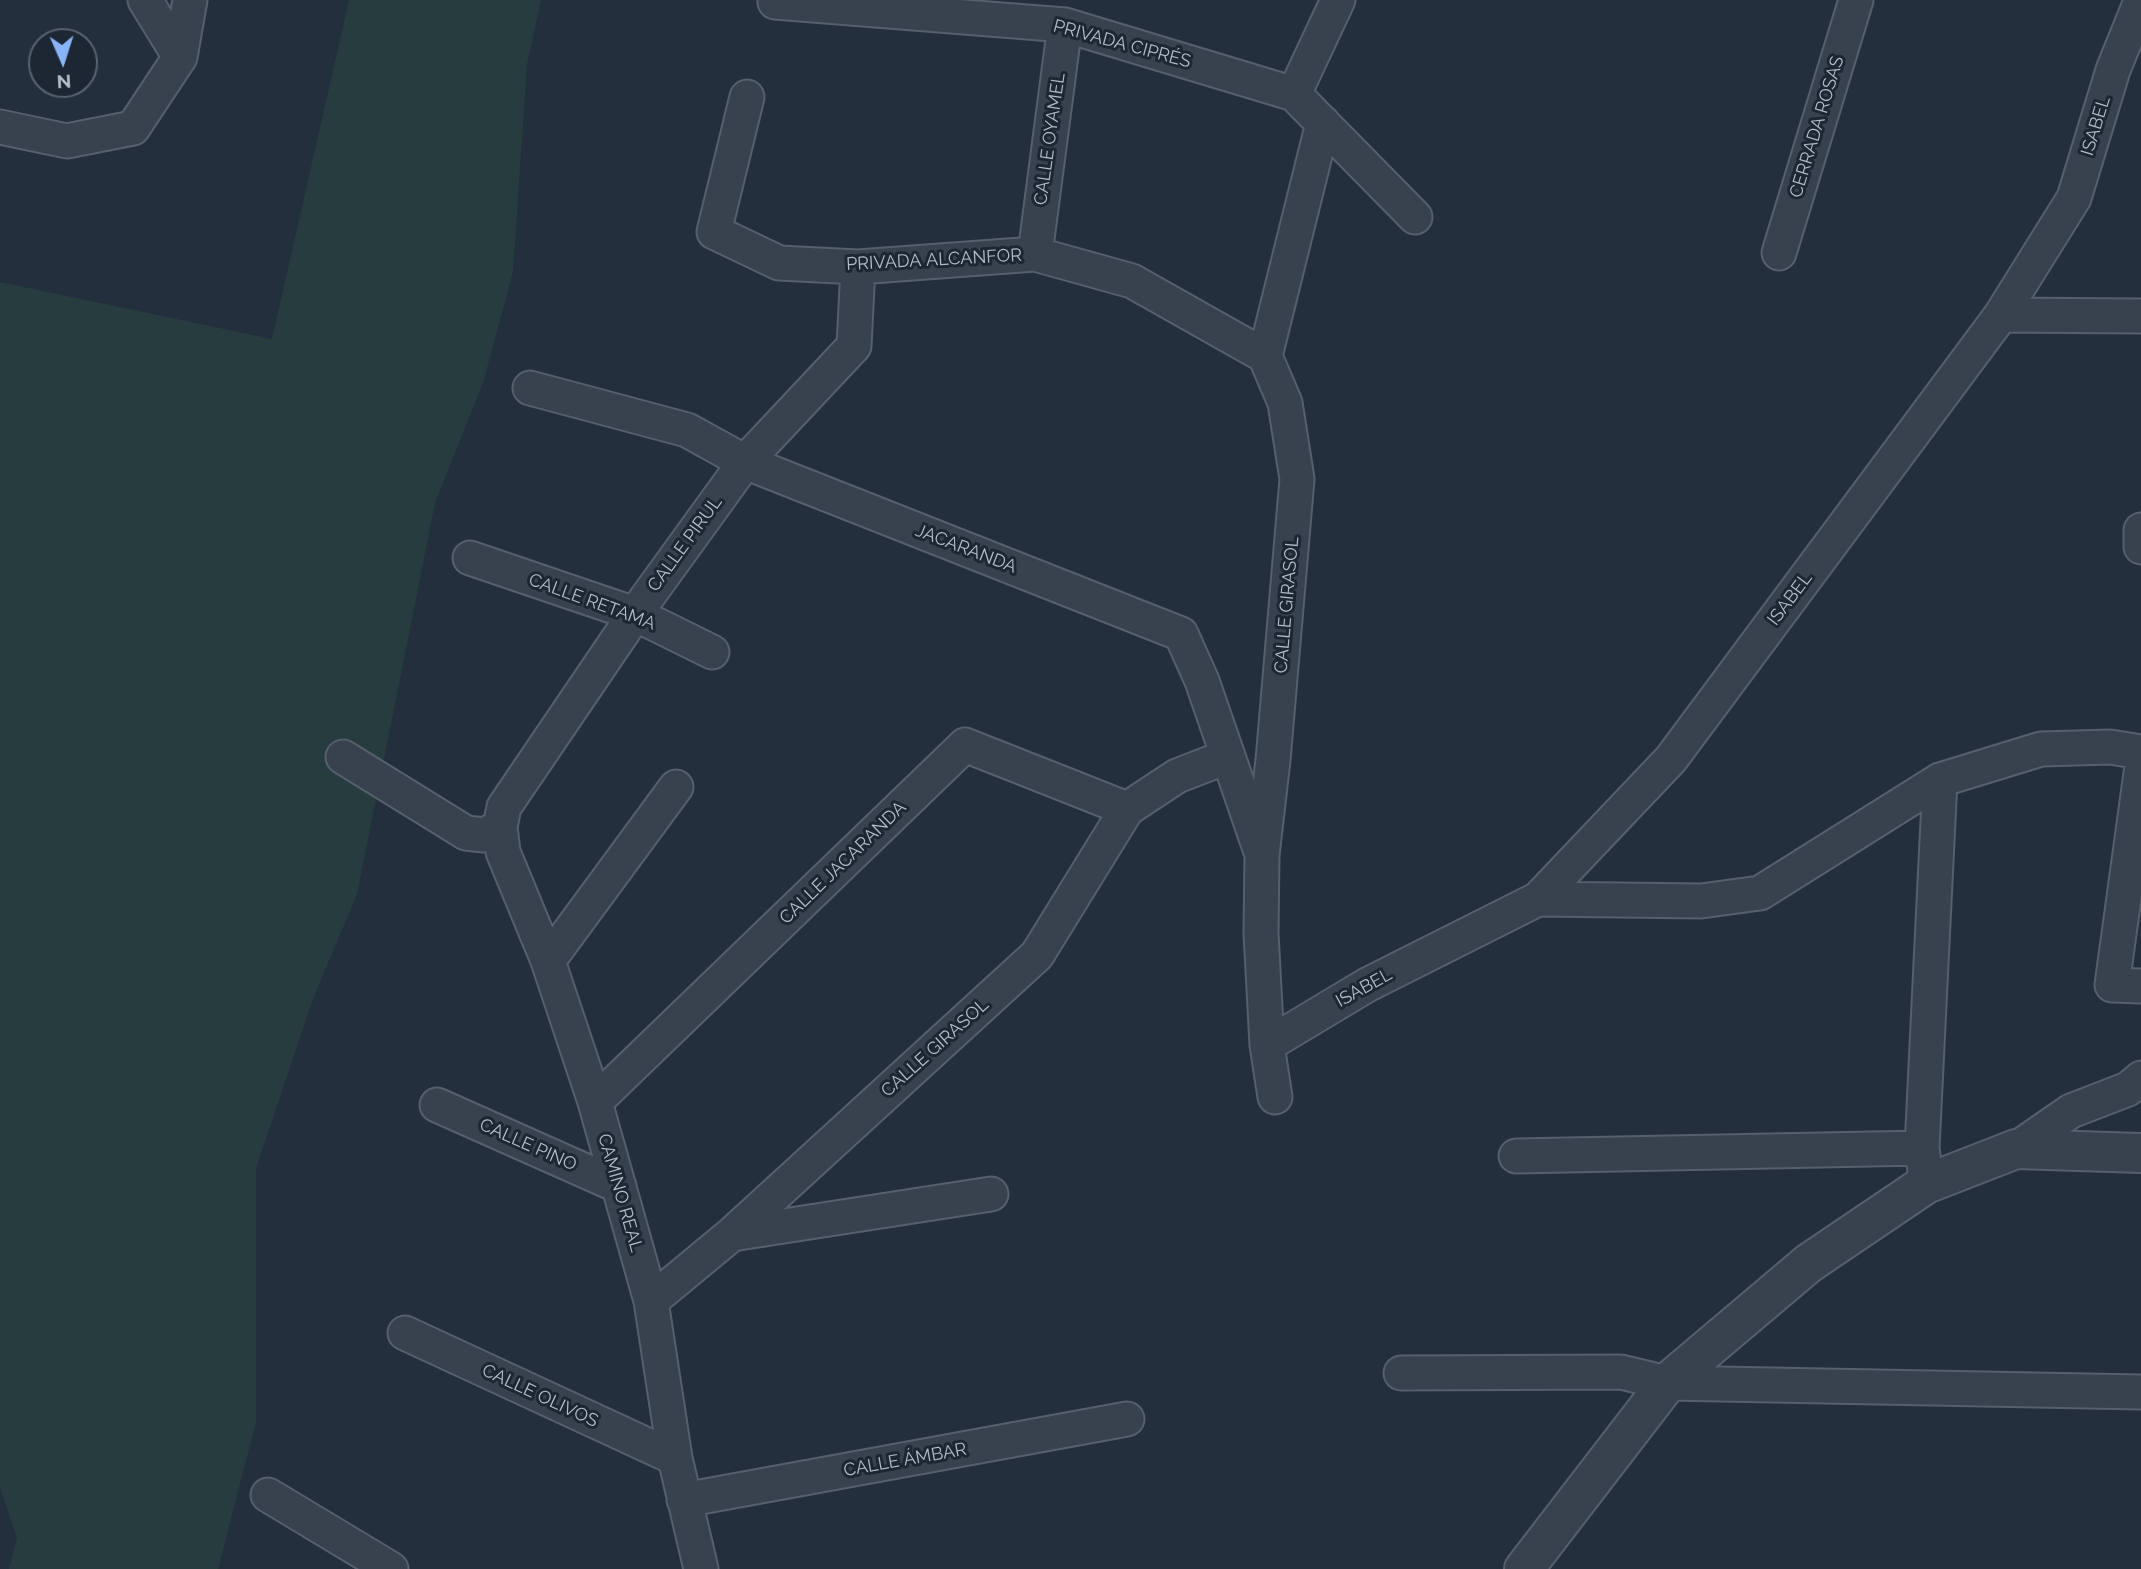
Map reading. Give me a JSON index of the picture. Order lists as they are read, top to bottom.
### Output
{
  "streets": {
    "street": [
      "PRIVADA CIPRÉS",
      "ISABEL",
      "CERRADA ROSAS",
      "CALLE OYAMEL",
      "PRIVADA ALCANFOR",
      "CALLE PIRUL",
      "JACARANDA",
      "CALLE RETAMA",
      "CALLE GIRASOL",
      "CALLE JACARANDA",
      "CALLE PINO",
      "CAMINO REAL",
      "CALLE OLIVOS",
      "CALLE ÁMBAR"
    ]
  },
  "crossings": [
    ["PRIVADA CIPRÉS", "CALLE OYAMEL"],
    ["ISABEL", "CALLE GIRASOL"],
    ["CALLE OYAMEL", "PRIVADA ALCANFOR"],
    ["PRIVADA ALCANFOR", "CALLE PIRUL"],
    ["PRIVADA ALCANFOR", "CALLE GIRASOL"],
    ["CALLE PIRUL", "JACARANDA"],
    ["CALLE PIRUL", "CALLE RETAMA"],
    ["CALLE PIRUL", "CAMINO REAL"],
    ["JACARANDA", "CALLE GIRASOL"],
    ["CALLE GIRASOL", "CALLE JACARANDA"],
    ["CALLE GIRASOL", "CAMINO REAL"],
    ["CALLE JACARANDA", "CAMINO REAL"],
    ["CALLE PINO", "CAMINO REAL"],
    ["CAMINO REAL", "CALLE OLIVOS"],
    ["CAMINO REAL", "CALLE ÁMBAR"]
  ],
  "north": "bottom"
}
